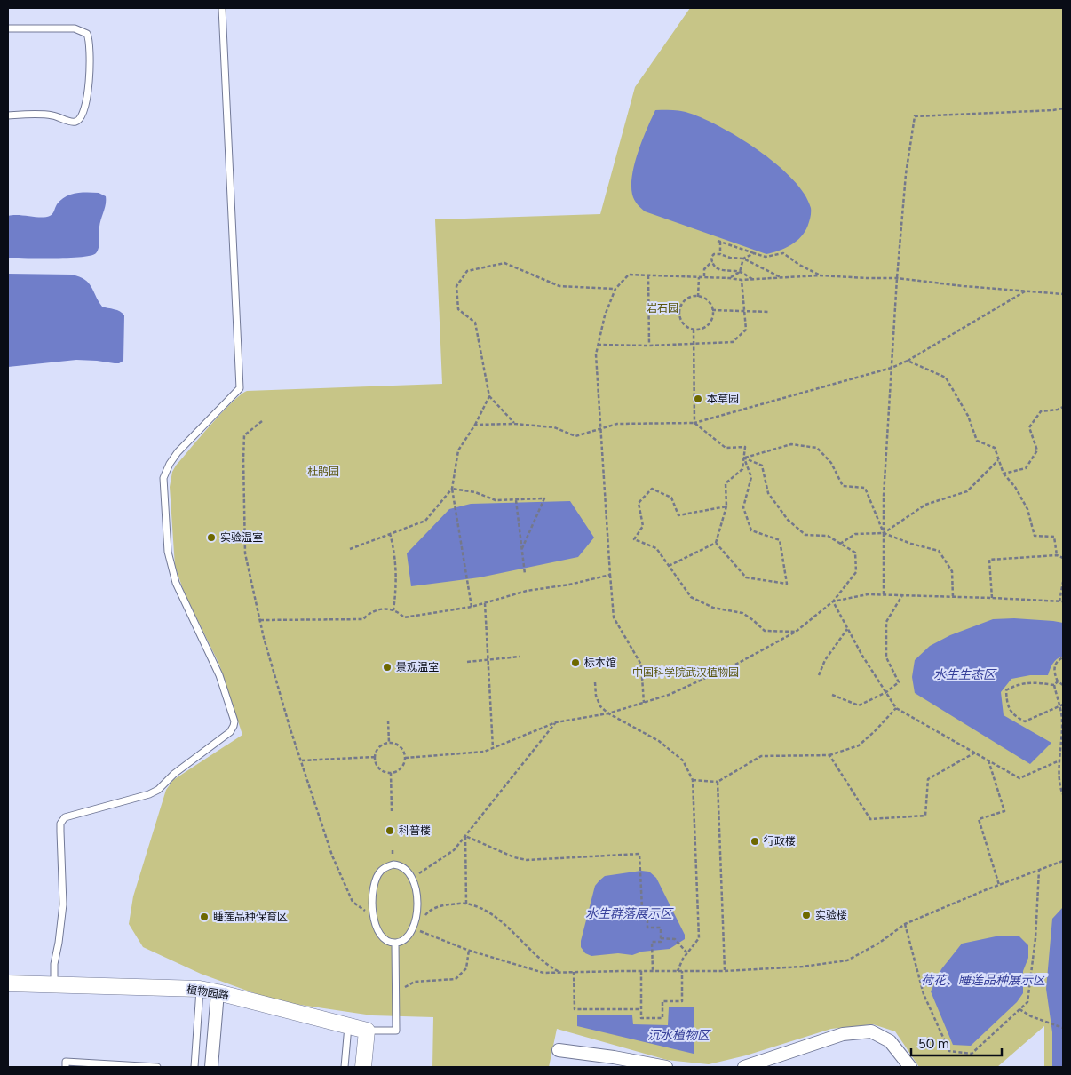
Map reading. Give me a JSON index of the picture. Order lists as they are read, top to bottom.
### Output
{
  "streets": {
    "street": ["植物园路"]
  },
  "water": [
    "水生生态区",
    "水生群落展示区",
    "荷花、睡莲品种展示区",
    "沉水植物区"
  ],
  "parks": ["岩石园", "杜鹃园", "中国科学院武汉植物园"],
  "places": [
    "本草园",
    "实验温室",
    "标本馆",
    "景观温室",
    "科普楼",
    "行政楼",
    "实验楼",
    "睡莲品种保育区"
  ],
  "scale_bar": "50 m"
}
